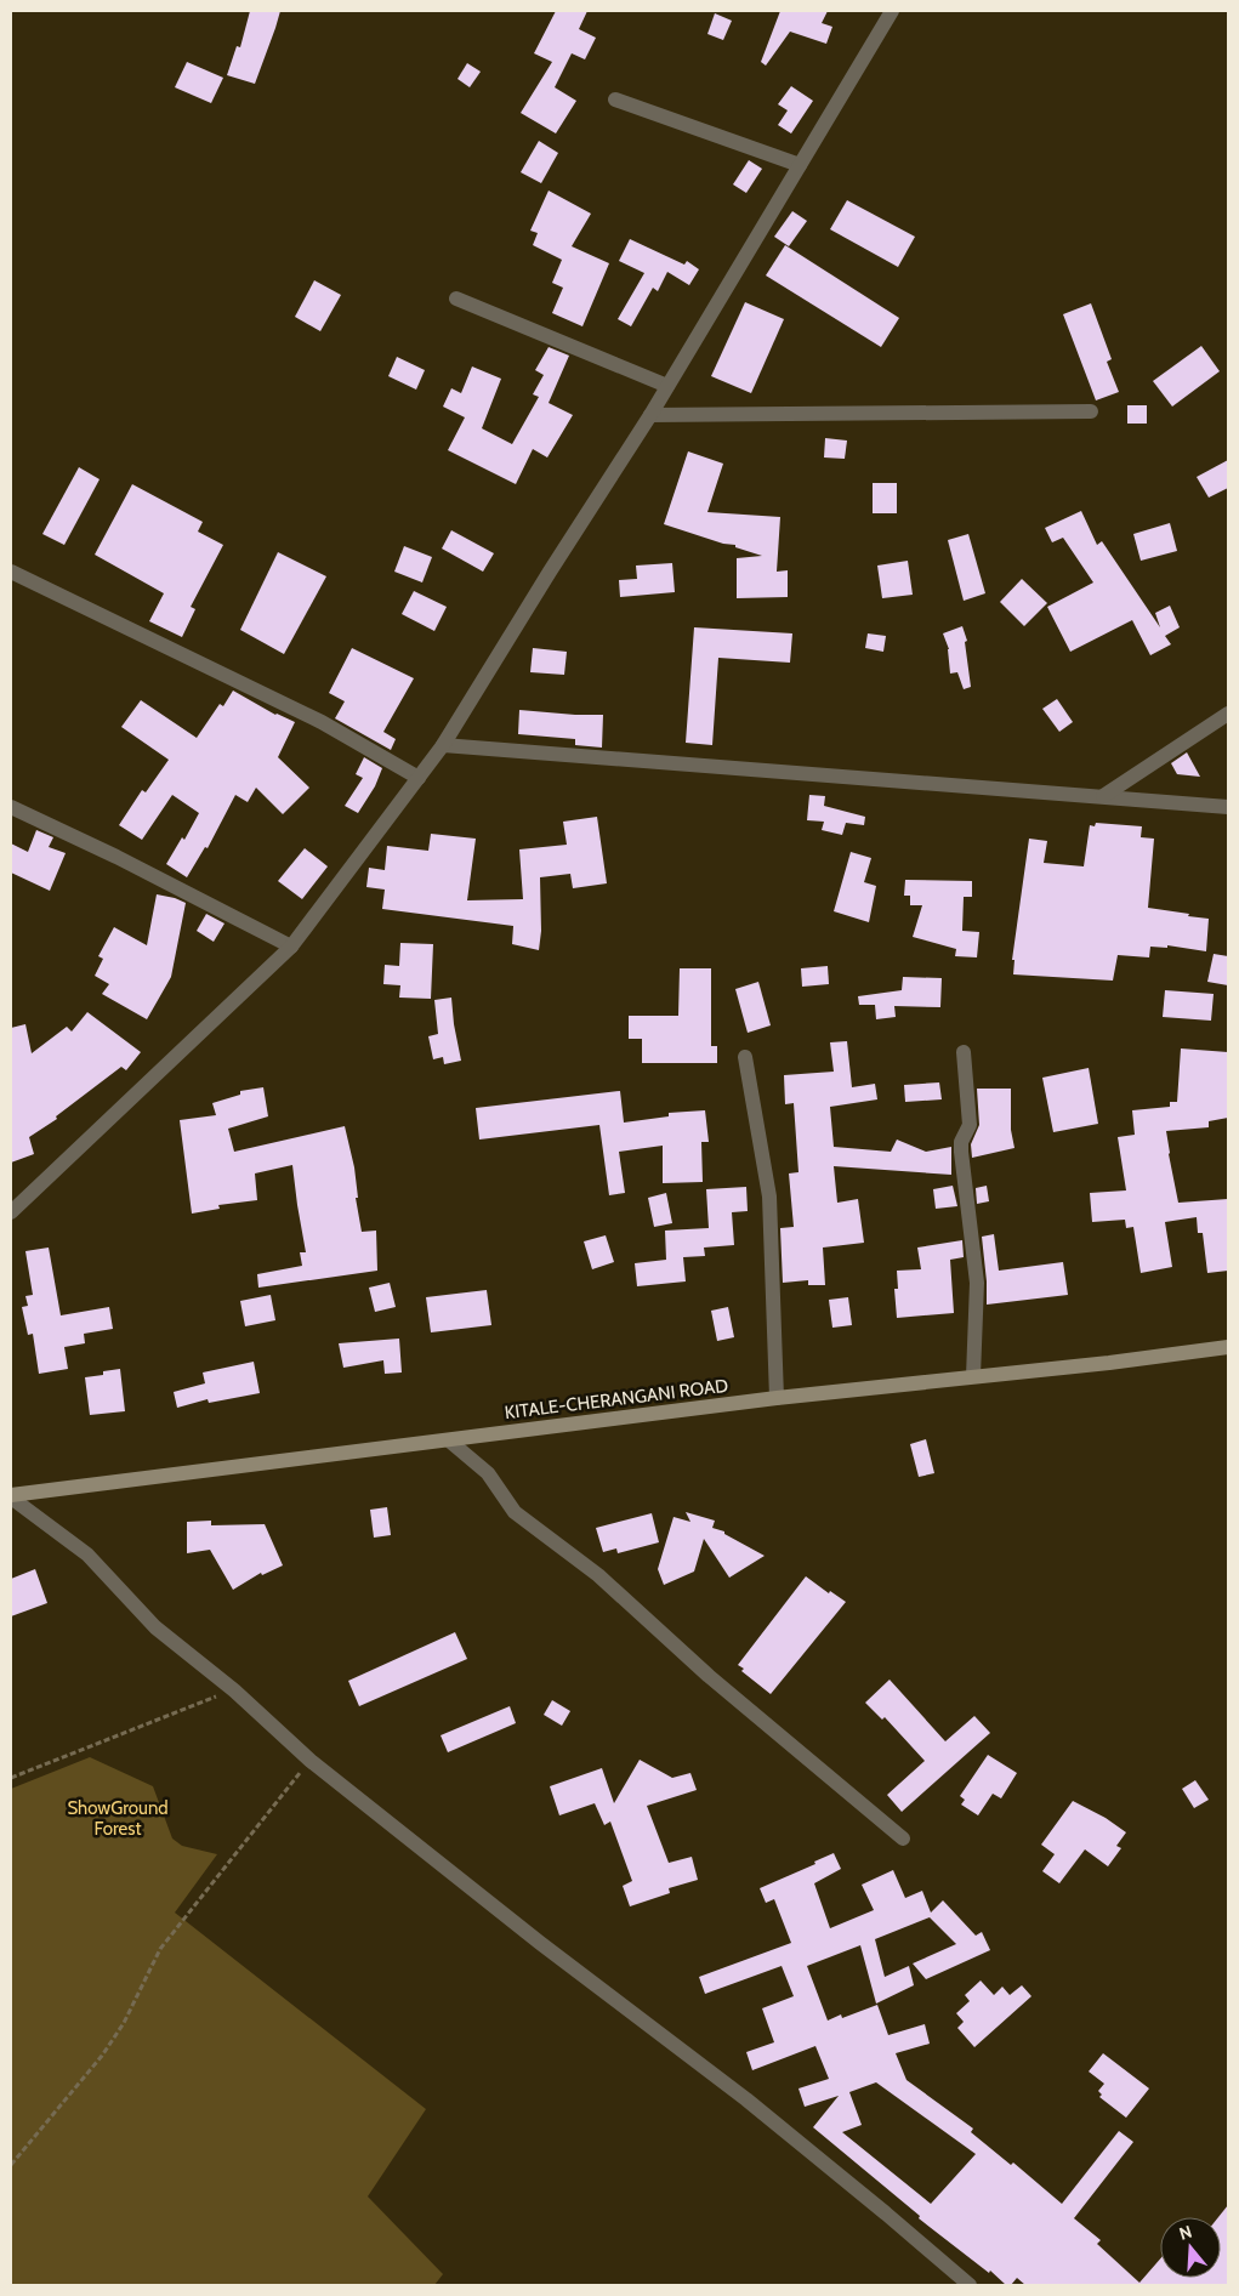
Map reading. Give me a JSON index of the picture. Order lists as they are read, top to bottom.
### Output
{
  "streets": {
    "main road": ["KITALE-CHERANGANI ROAD"]
  },
  "parks": ["ShowGround Forest"],
  "north": "top"
}
